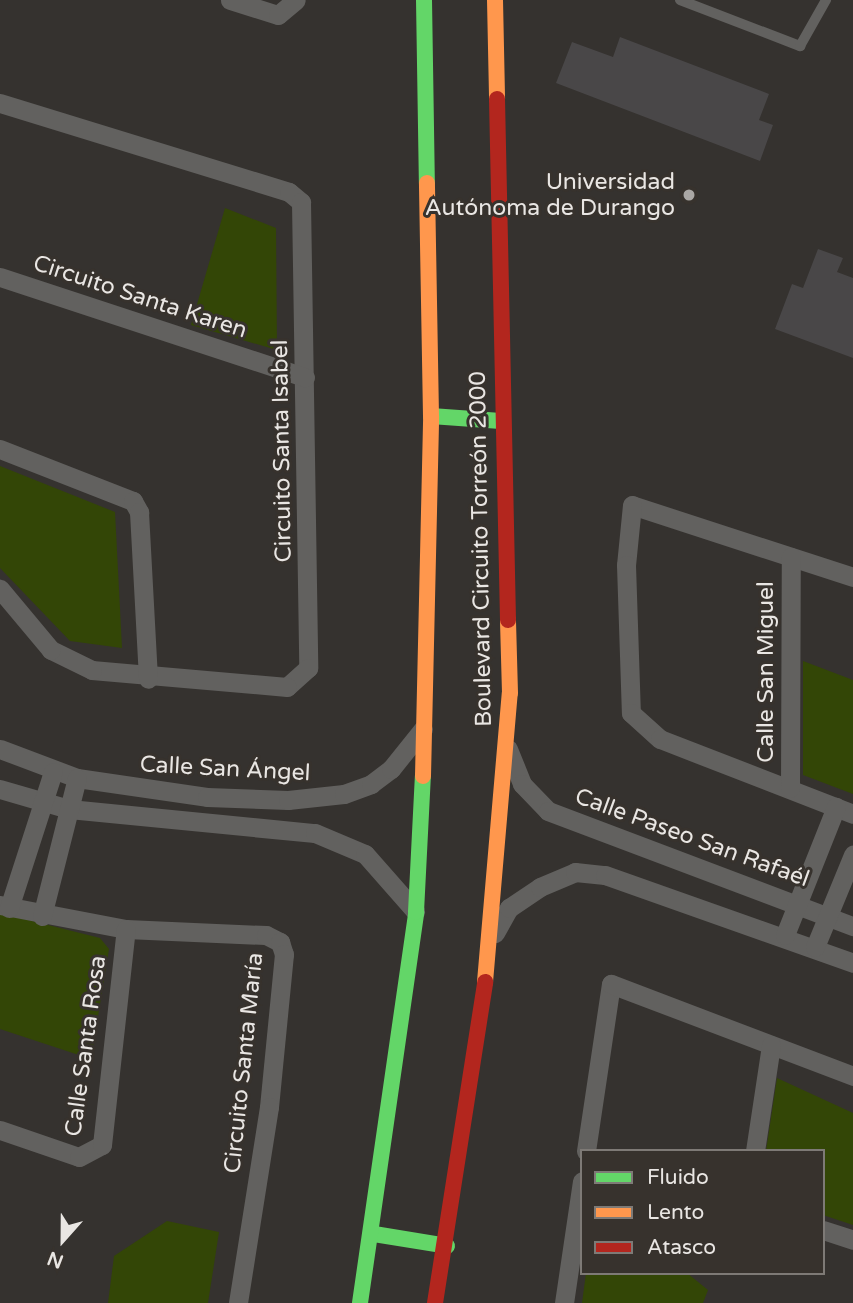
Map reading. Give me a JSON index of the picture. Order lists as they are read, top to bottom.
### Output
{
  "streets": {
    "main road": ["Boulevard Circuito Torreón 2000"],
    "street": [
      "Circuito Santa Karen",
      "Circuito Santa Isabel",
      "Calle San Miguel",
      "Calle San Ángel",
      "Calle Paseo San Rafaél",
      "Calle Santa Rosa",
      "Circuito Santa María"
    ]
  },
  "crossings": [
    ["Circuito Santa Karen", "Circuito Santa Isabel"],
    ["Boulevard Circuito Torreón 2000", "Calle San Ángel"],
    ["Boulevard Circuito Torreón 2000", "Calle Paseo San Rafaél"],
    ["Calle San Ángel", "Circuito Santa María"],
    ["Calle Santa Rosa", "Circuito Santa María"]
  ],
  "places": ["Universidad Autónoma de Durango"],
  "legend": ["Fluido", "Lento", "Atasco"],
  "north": "bottom"
}
